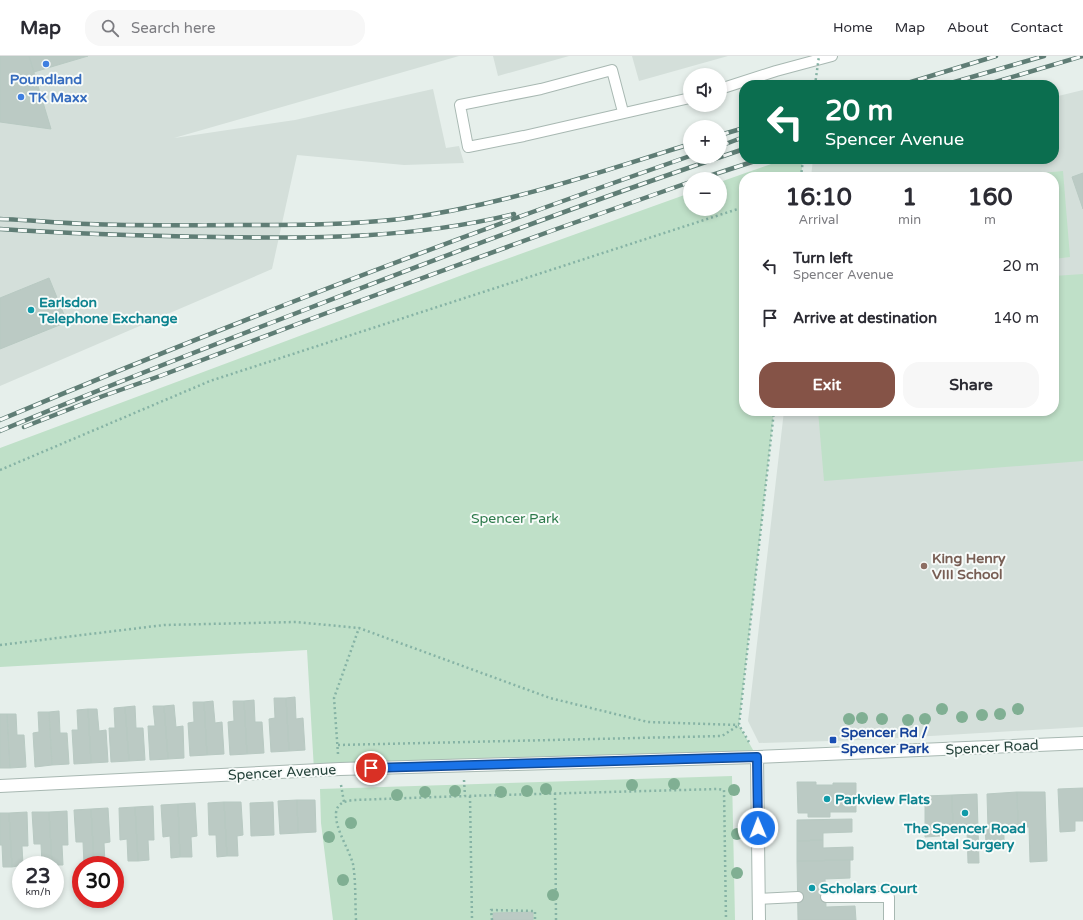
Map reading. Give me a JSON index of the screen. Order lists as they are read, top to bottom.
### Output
{
  "streets": {
    "street": ["Spencer Road", "Spencer Avenue"]
  },
  "crossings": [
    ["Spencer Road", "Spencer Avenue"]
  ],
  "parks": ["Spencer Park"],
  "places": {
    "other": [
      "Poundland",
      "TK Maxx",
      "Earlsdon Telephone Exchange",
      "King Henry VIII School",
      "Parkview Flats",
      "The Spencer Road Dental Surgery",
      "Scholars Court"
    ],
    "transit": ["Spencer Rd / Spencer Park"]
  },
  "page": {
    "header": "Map",
    "search": "Search here",
    "nav": [
      "Home",
      "Map",
      "About",
      "Contact"
    ],
    "map_buttons": ["+", "−"],
    "turn": ["20 m", "Spencer Avenue"],
    "eta": [
      "16:10",
      "Arrival",
      "1",
      "min",
      "160",
      "m"
    ],
    "list": [
      {
        "name": "Turn left",
        "note": "Spencer Avenue",
        "value": "20 m"
      },
      {
        "name": "Arrive at destination",
        "value": "140 m"
      }
    ],
    "buttons": ["Exit", "Share"],
    "speed": "23 km/h",
    "limit": "30"
  }
}
